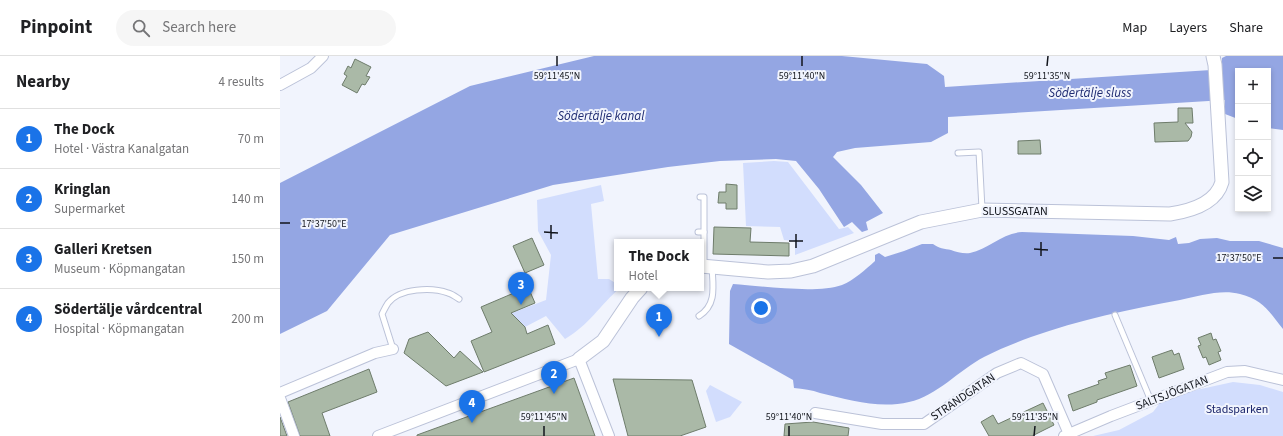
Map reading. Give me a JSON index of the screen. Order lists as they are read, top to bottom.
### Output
{
  "streets": {
    "street": ["SLUSSGATAN", "SALTSJÖGATAN", "STRANDGATAN"]
  },
  "crossings": [
    ["SALTSJÖGATAN", "STRANDGATAN"]
  ],
  "water": ["Södertälje sluss", "Södertälje kanal"],
  "parks": ["Stadsparken"],
  "page": {
    "header": "Pinpoint",
    "search": "Search here",
    "nav": ["Map", "Layers", "Share"],
    "heading": ["Nearby", "4 results"],
    "map_buttons": ["+", "−"],
    "list": [
      {
        "mark": "1",
        "name": "The Dock",
        "note": "Hotel · Västra Kanalgatan",
        "value": "70 m"
      },
      {
        "mark": "2",
        "name": "Kringlan",
        "note": "Supermarket",
        "value": "140 m"
      },
      {
        "mark": "3",
        "name": "Galleri Kretsen",
        "note": "Museum · Köpmangatan",
        "value": "150 m"
      },
      {
        "mark": "4",
        "name": "Södertälje vårdcentral",
        "note": "Hospital · Köpmangatan",
        "value": "200 m"
      }
    ],
    "popup": ["The Dock", "Hotel"],
    "pins": [
      "3",
      "1",
      "2",
      "4"
    ]
  },
  "coordinates": [
    "59°11'45\"N",
    "59°11'40\"N",
    "59°11'35\"N",
    "17°37'50\"E"
  ]
}
